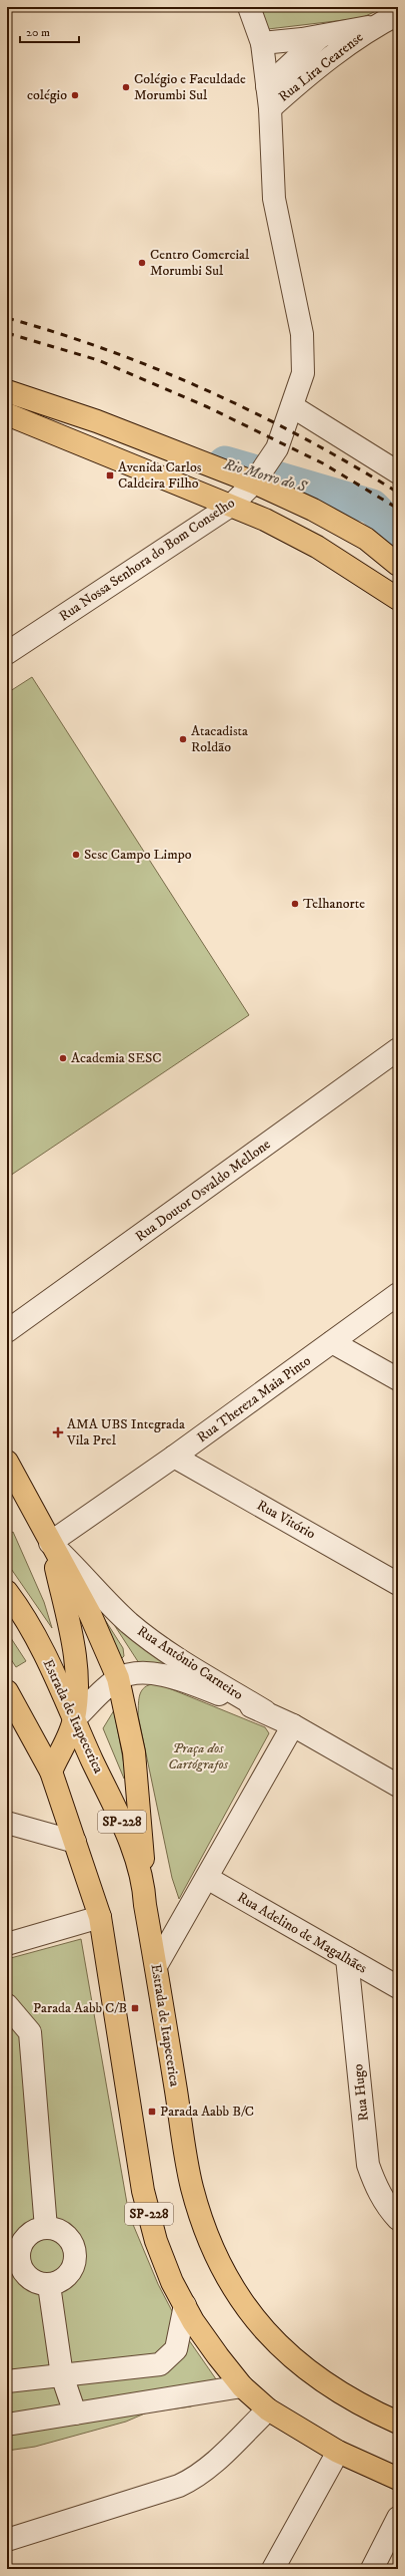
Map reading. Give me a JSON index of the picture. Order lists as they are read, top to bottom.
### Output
{
  "streets": {
    "main road": ["Estrada de Itapecerica", "SP-228"],
    "street": [
      "Rua Lira Cearense",
      "Rua Nossa Senhora do Bom Conselho",
      "Rua Doutor Osvaldo Mellone",
      "Rua Thereza Maia Pinto",
      "Rua Vitório",
      "Rua Antônio Carneiro",
      "Rua Adelino de Magalhães",
      "Rua Hugo"
    ]
  },
  "crossings": [
    ["Rua Lira Cearense", "Rua Nossa Senhora do Bom Conselho"],
    ["Rua Thereza Maia Pinto", "Rua Vitório"],
    ["Rua Thereza Maia Pinto", "Rua Antônio Carneiro"],
    ["Rua Antônio Carneiro", "Estrada de Itapecerica"],
    ["Rua Adelino de Magalhães", "Rua Hugo"]
  ],
  "water": ["Rio Morro do S"],
  "parks": ["Praça dos Cartógrafos"],
  "places": {
    "other": [
      "Colégio e Faculdade Morumbi Sul",
      "colégio",
      "Centro Comercial Morumbi Sul",
      "Atacadista Roldão",
      "Sesc Campo Limpo",
      "Telhanorte",
      "Academia SESC"
    ],
    "transit": ["Avenida Carlos Caldeira Filho", "Parada Aabb C/B", "Parada Aabb B/C"],
    "health": ["AMA UBS Integrada Vila Prel"]
  },
  "scale_bar": "20 m"
}
